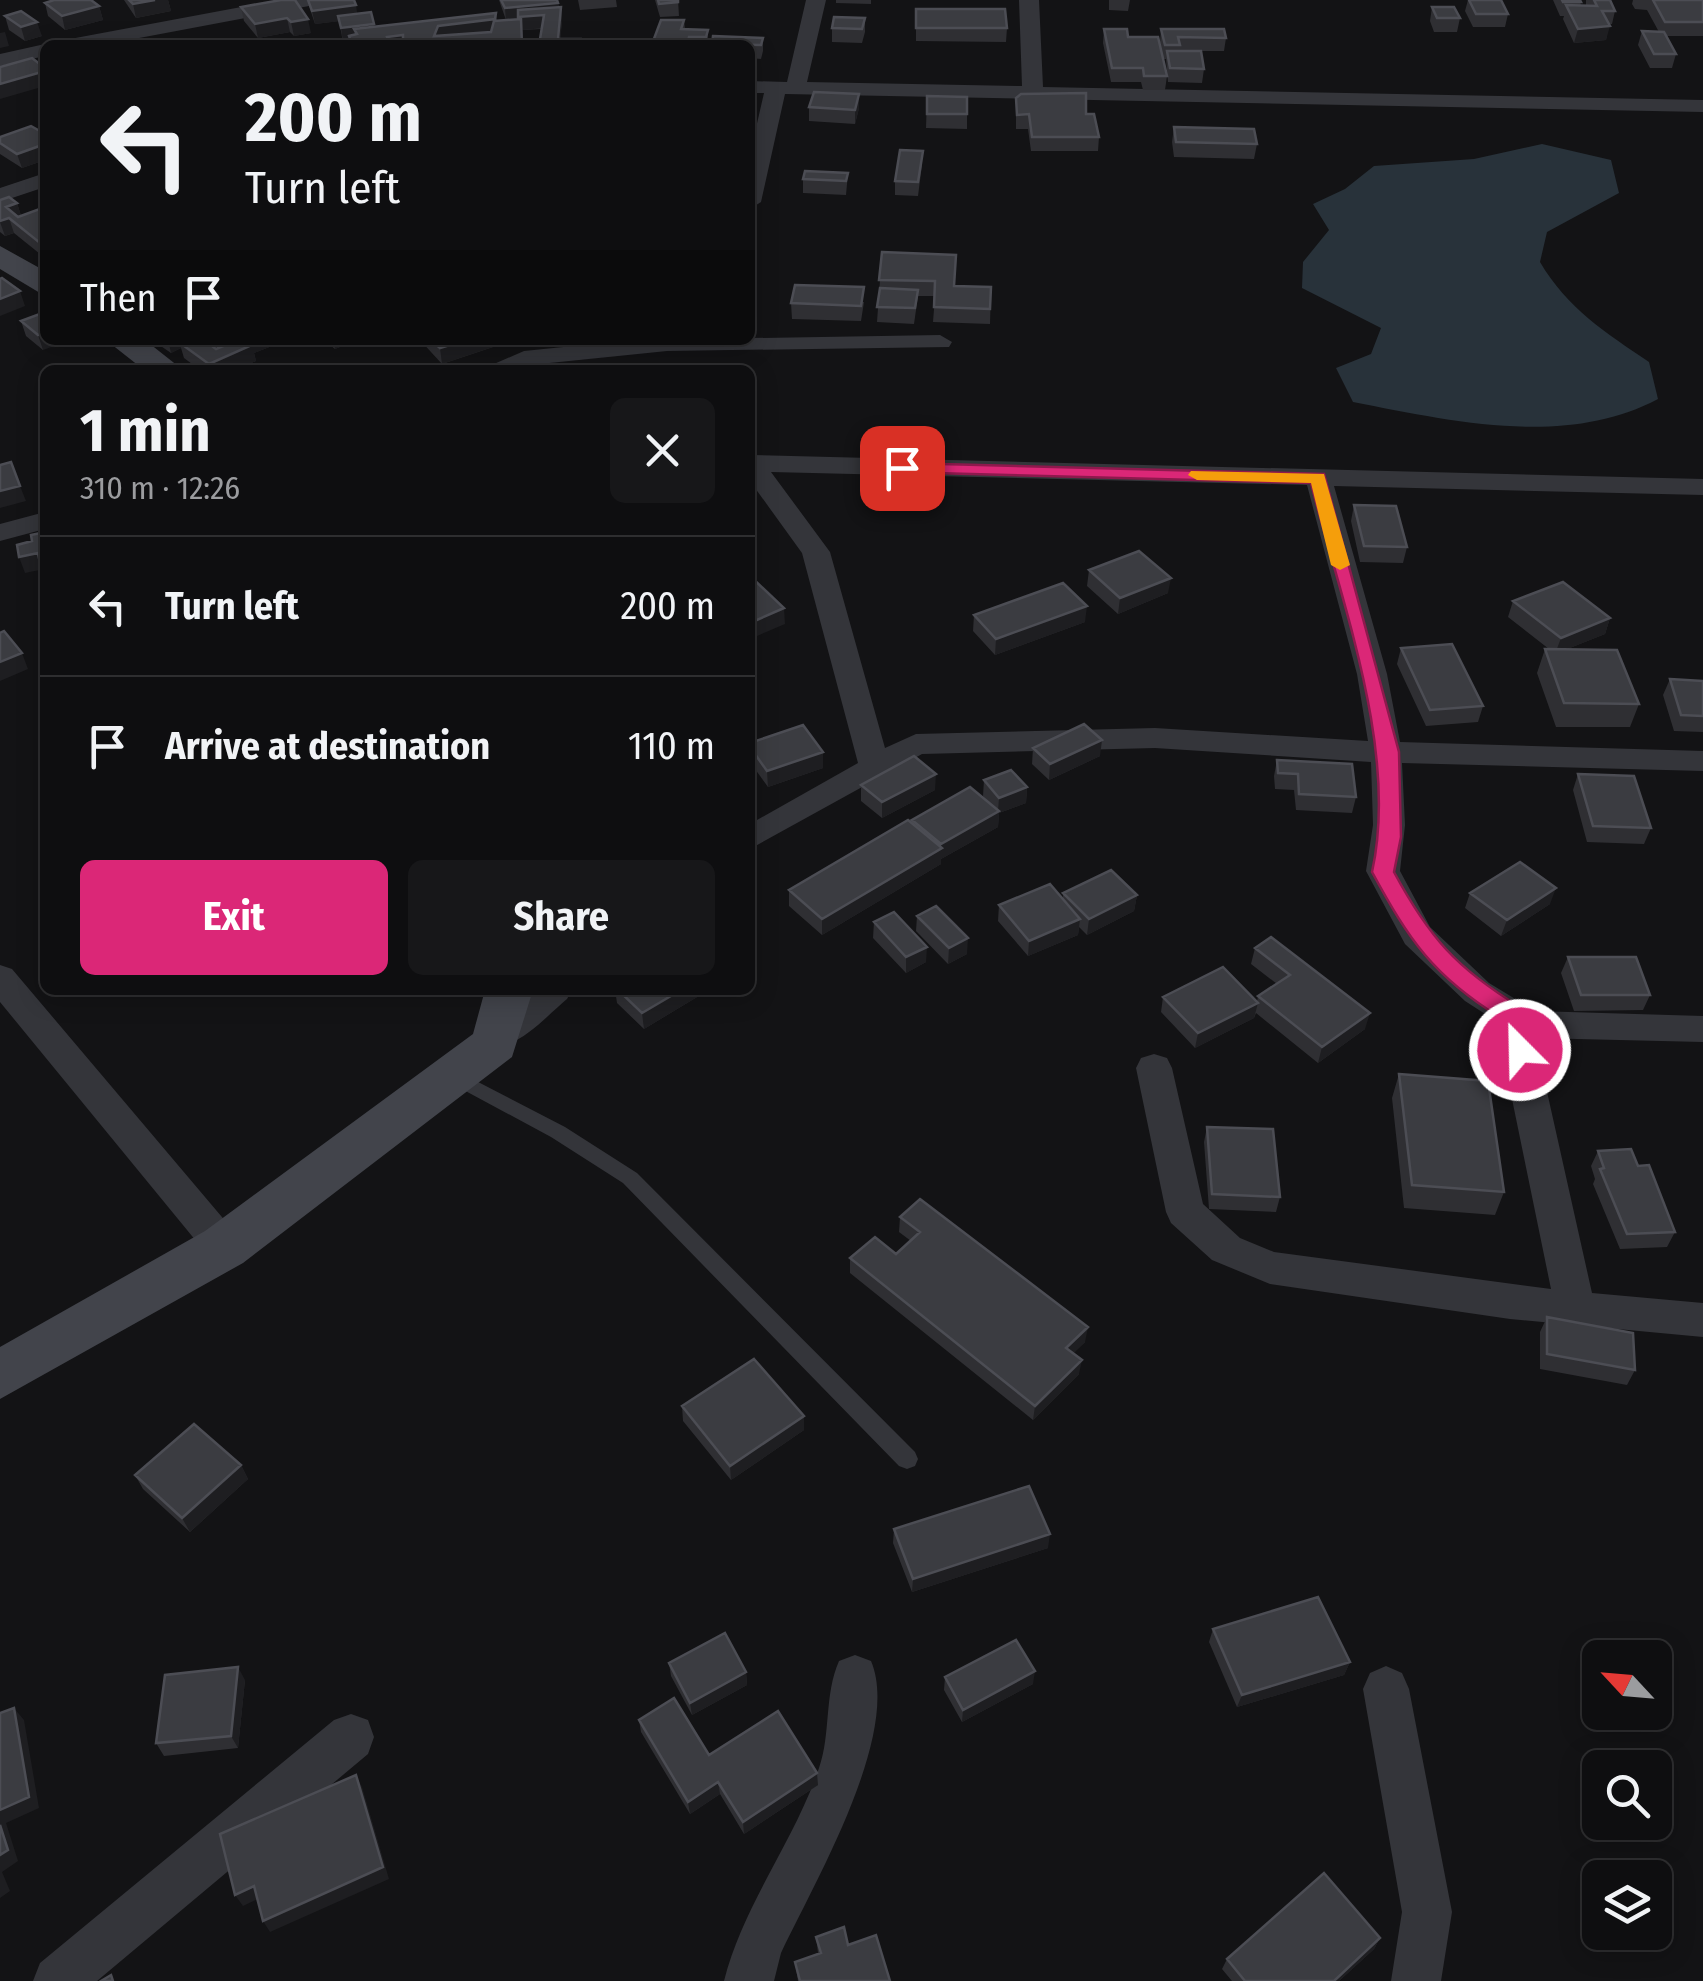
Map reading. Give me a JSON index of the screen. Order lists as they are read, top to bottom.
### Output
{
  "north": "top left",
  "page": {
    "turn": ["200 m", "Turn left"],
    "then": "Then",
    "heading": ["1 min", "310 m · 12:26"],
    "list": [
      {
        "name": "Turn left",
        "value": "200 m"
      },
      {
        "name": "Arrive at destination",
        "value": "110 m"
      }
    ],
    "buttons": ["Exit", "Share"]
  }
}
